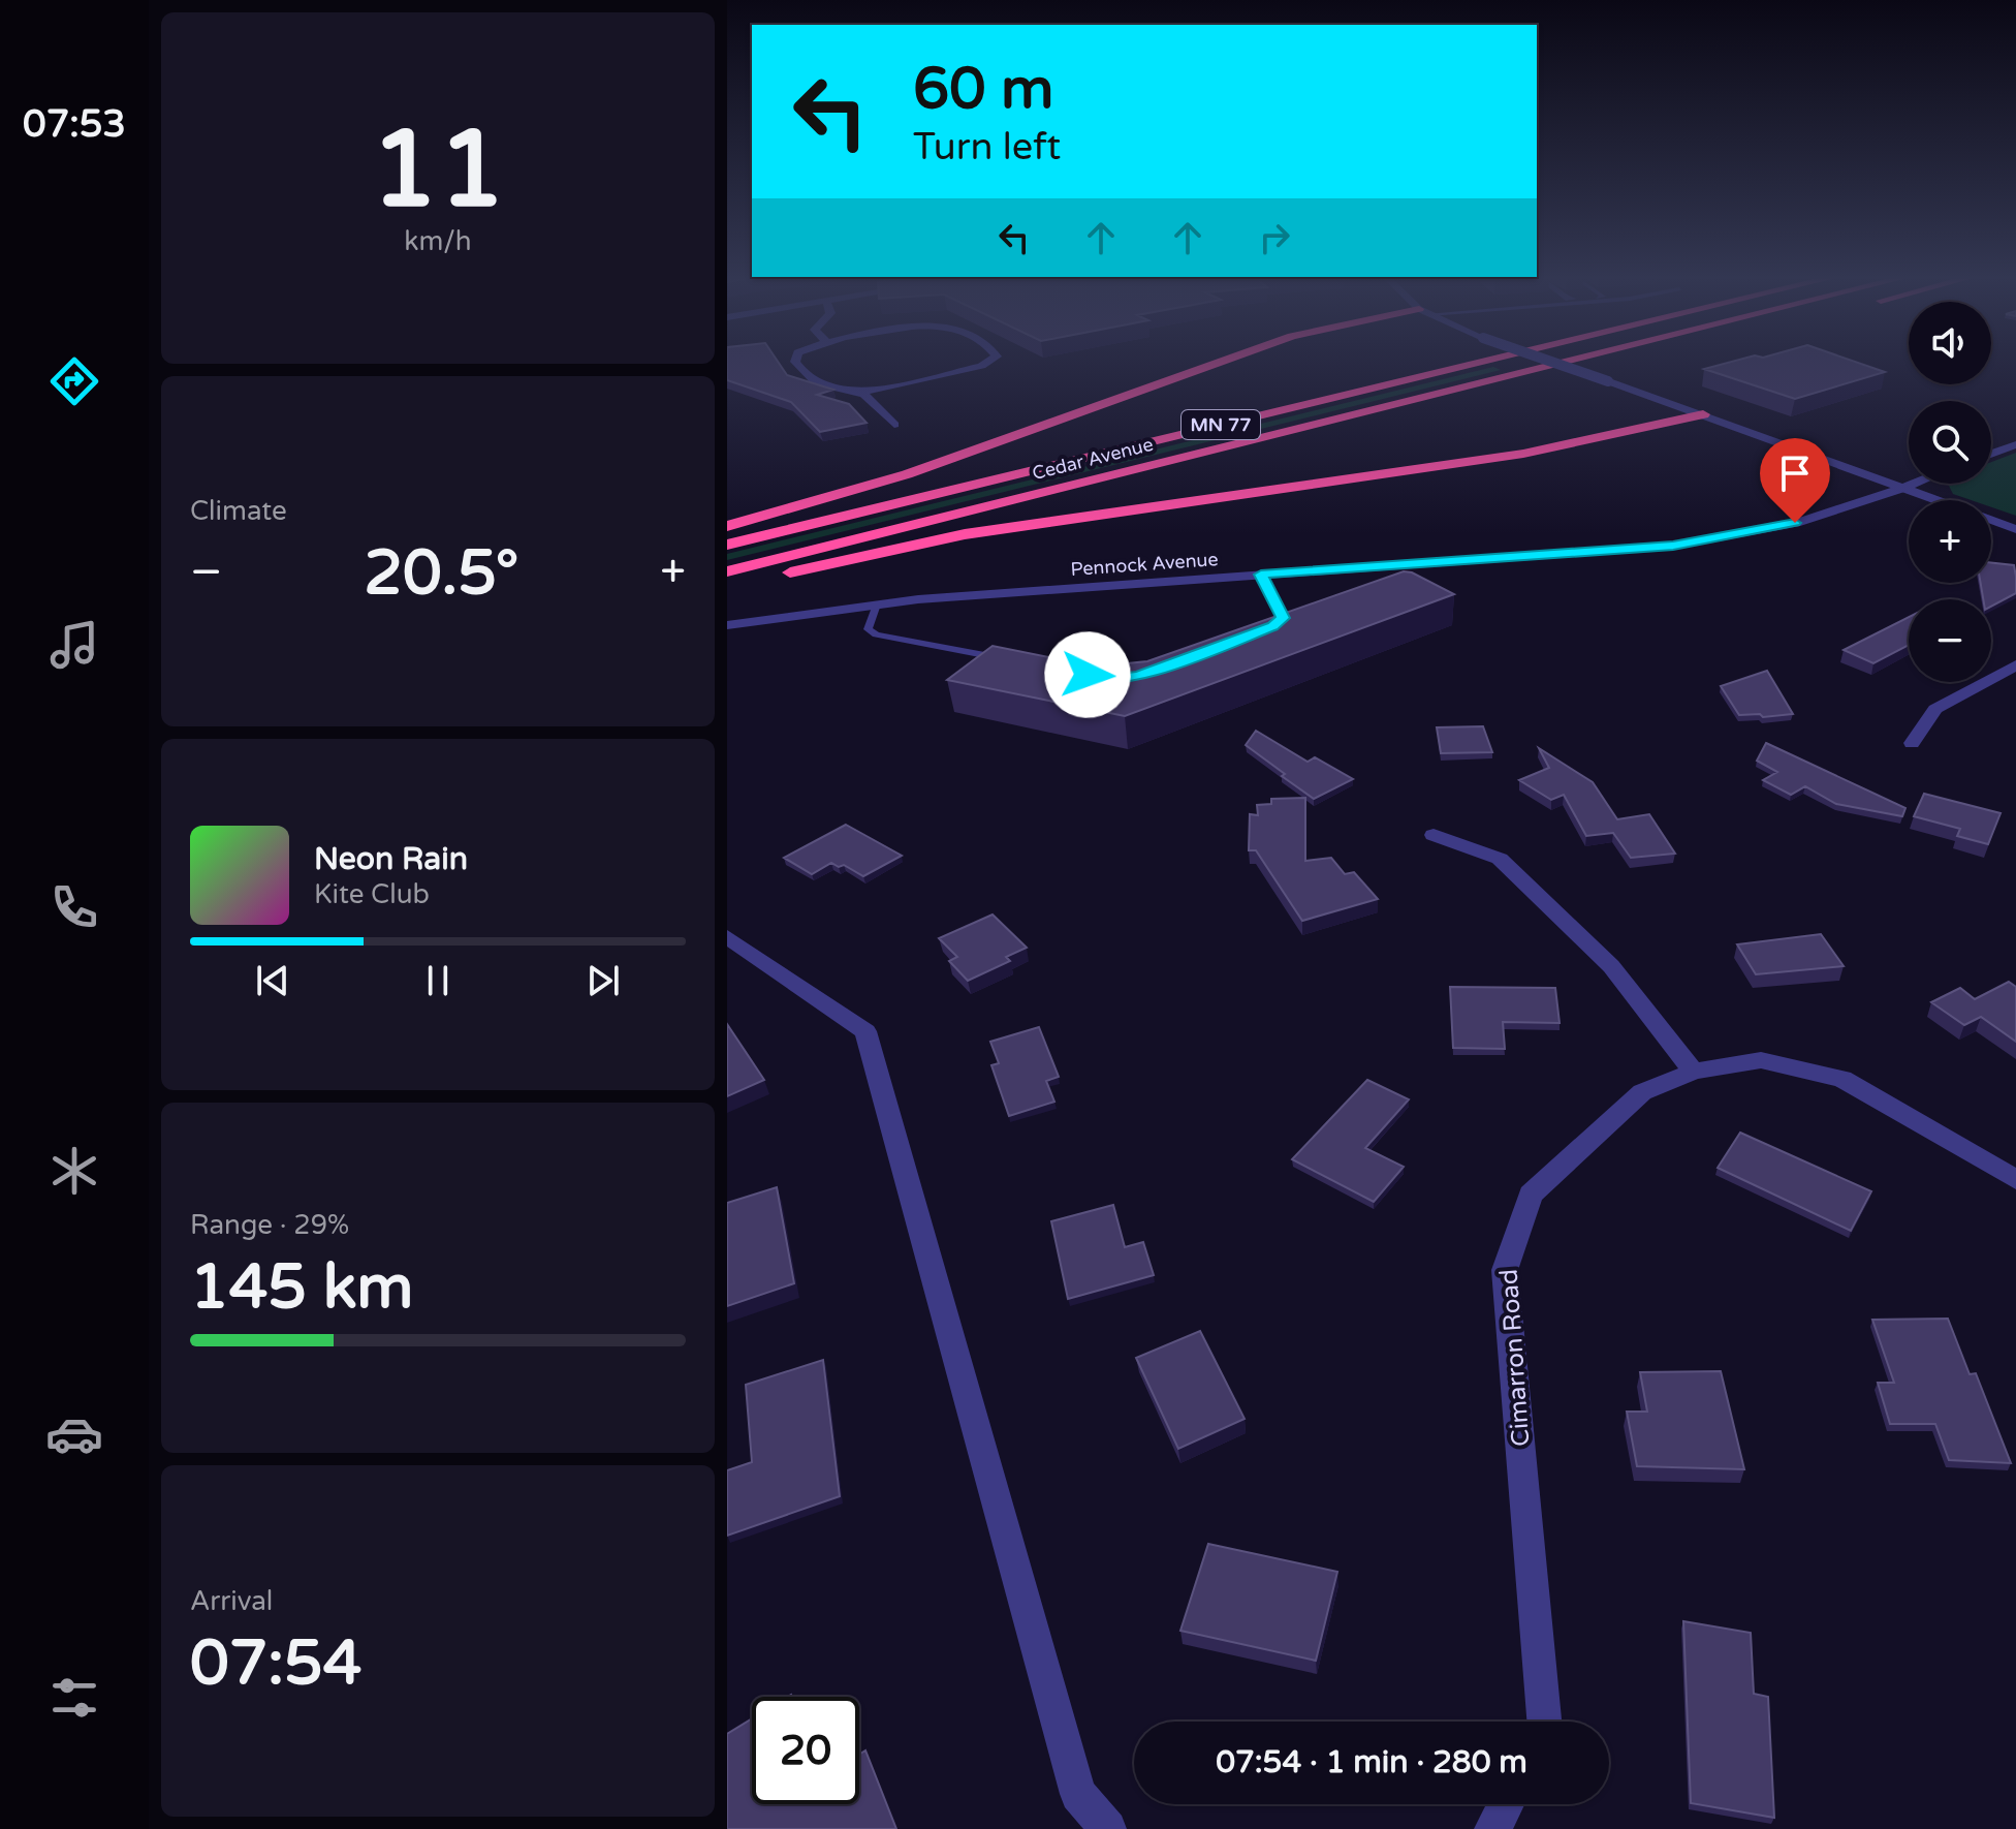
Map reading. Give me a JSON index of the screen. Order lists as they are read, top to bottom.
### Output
{
  "streets": {
    "highway": ["MN 77", "Cedar Avenue"],
    "street": ["Pennock Avenue", "Cimarron Road"]
  },
  "page": {
    "tabs": "07:53",
    "tile": [
      ["11", "km/h"],
      "Climate",
      ["Range · 29%", "145 km"],
      ["Arrival", "07:54"]
    ],
    "turn": ["60 m", "Turn left"],
    "map_buttons": ["+", "−"],
    "heat": ["−", "20.5°", "+"],
    "song": ["Neon Rain", "Kite Club"],
    "limit": "20",
    "trip": "07:54 · 1 min · 280 m"
  }
}
